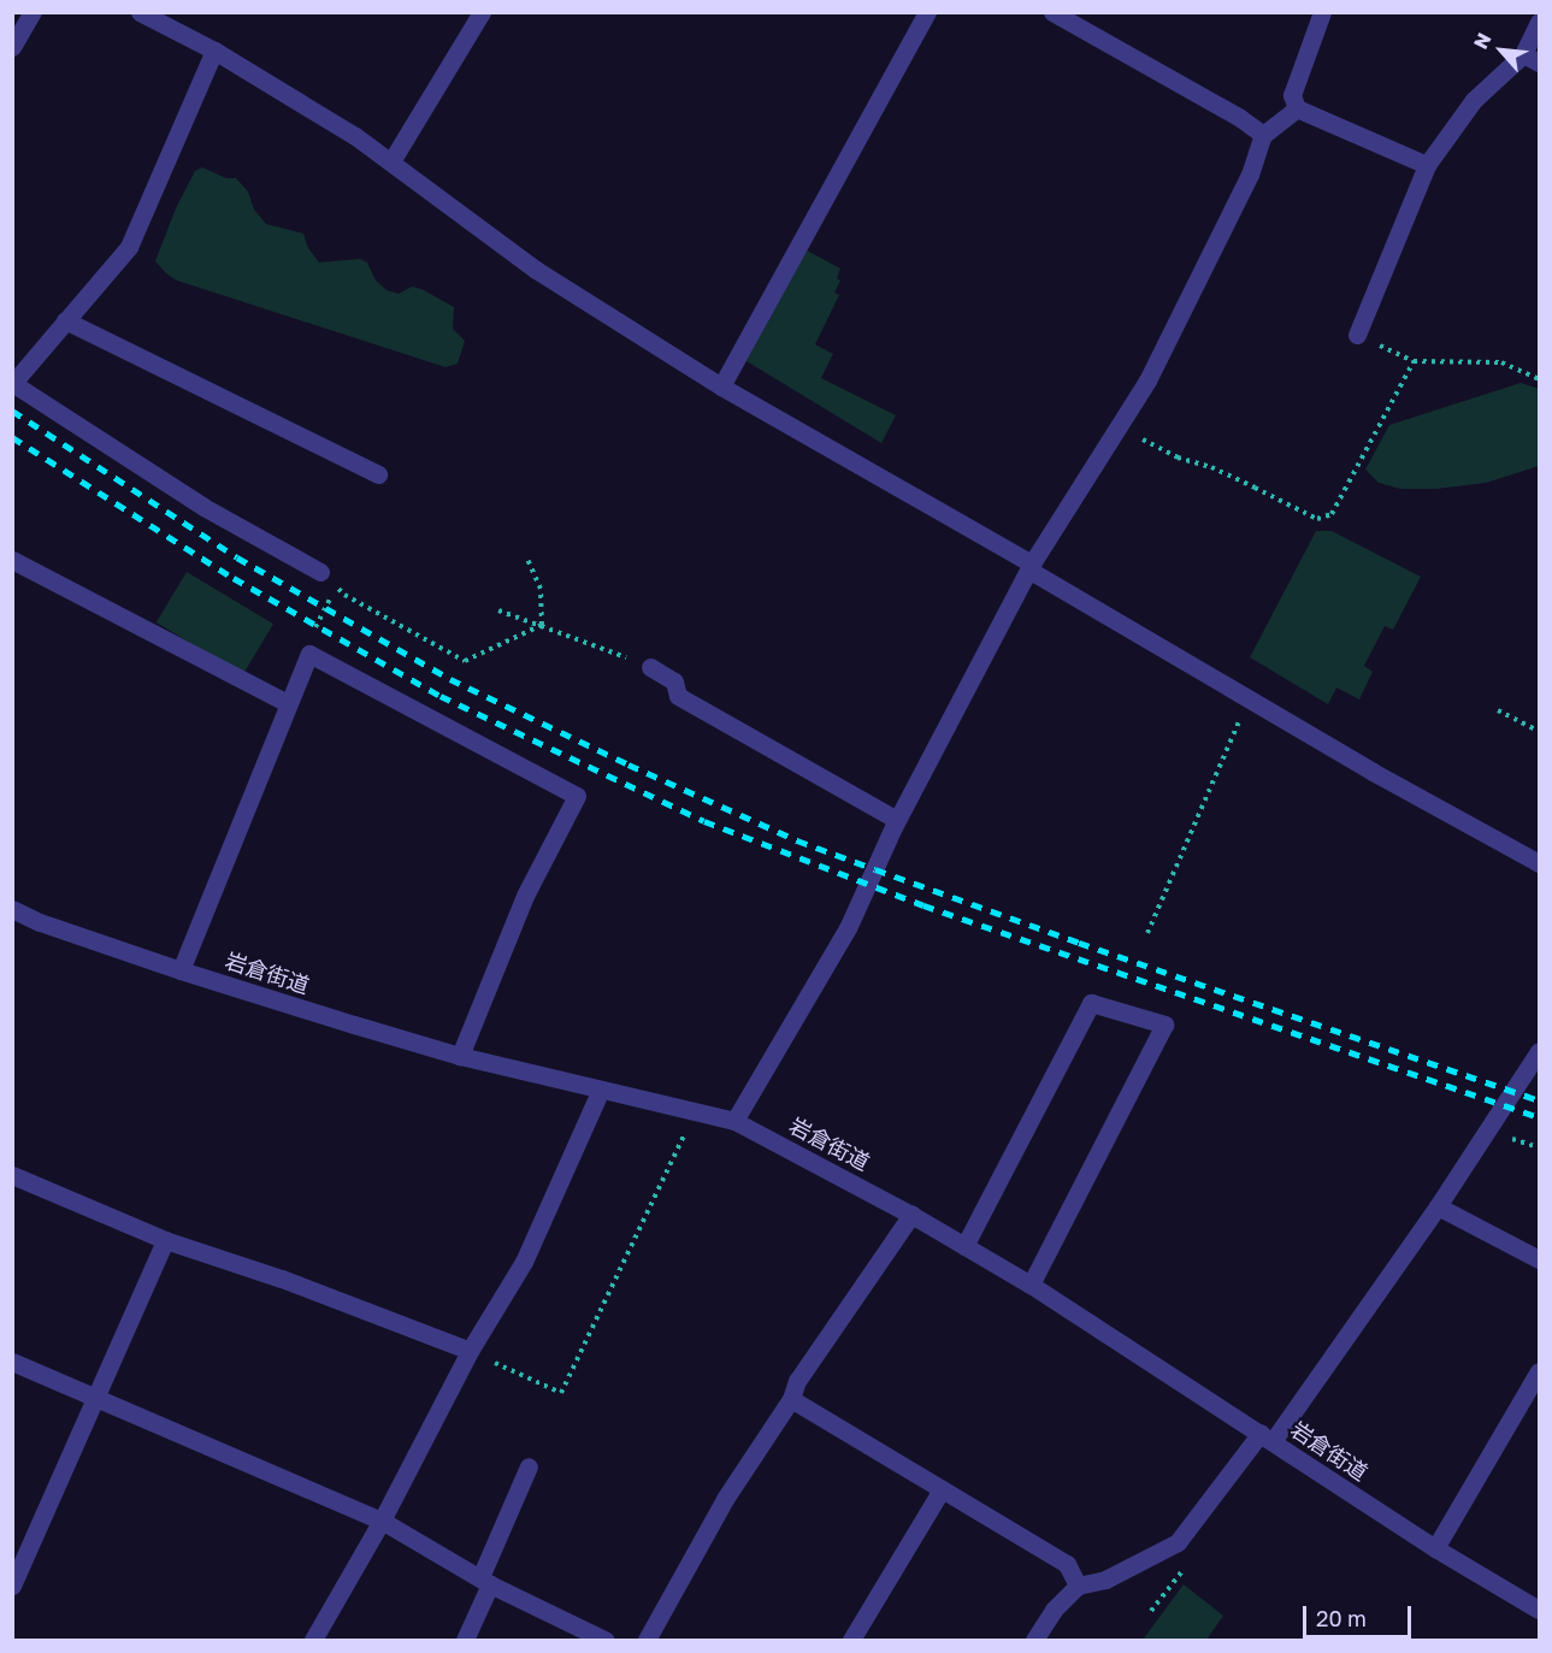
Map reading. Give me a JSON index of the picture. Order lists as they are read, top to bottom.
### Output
{
  "streets": {
    "street": ["岩倉街道"]
  },
  "scale_bar": "20 m",
  "north": "top left"
}
